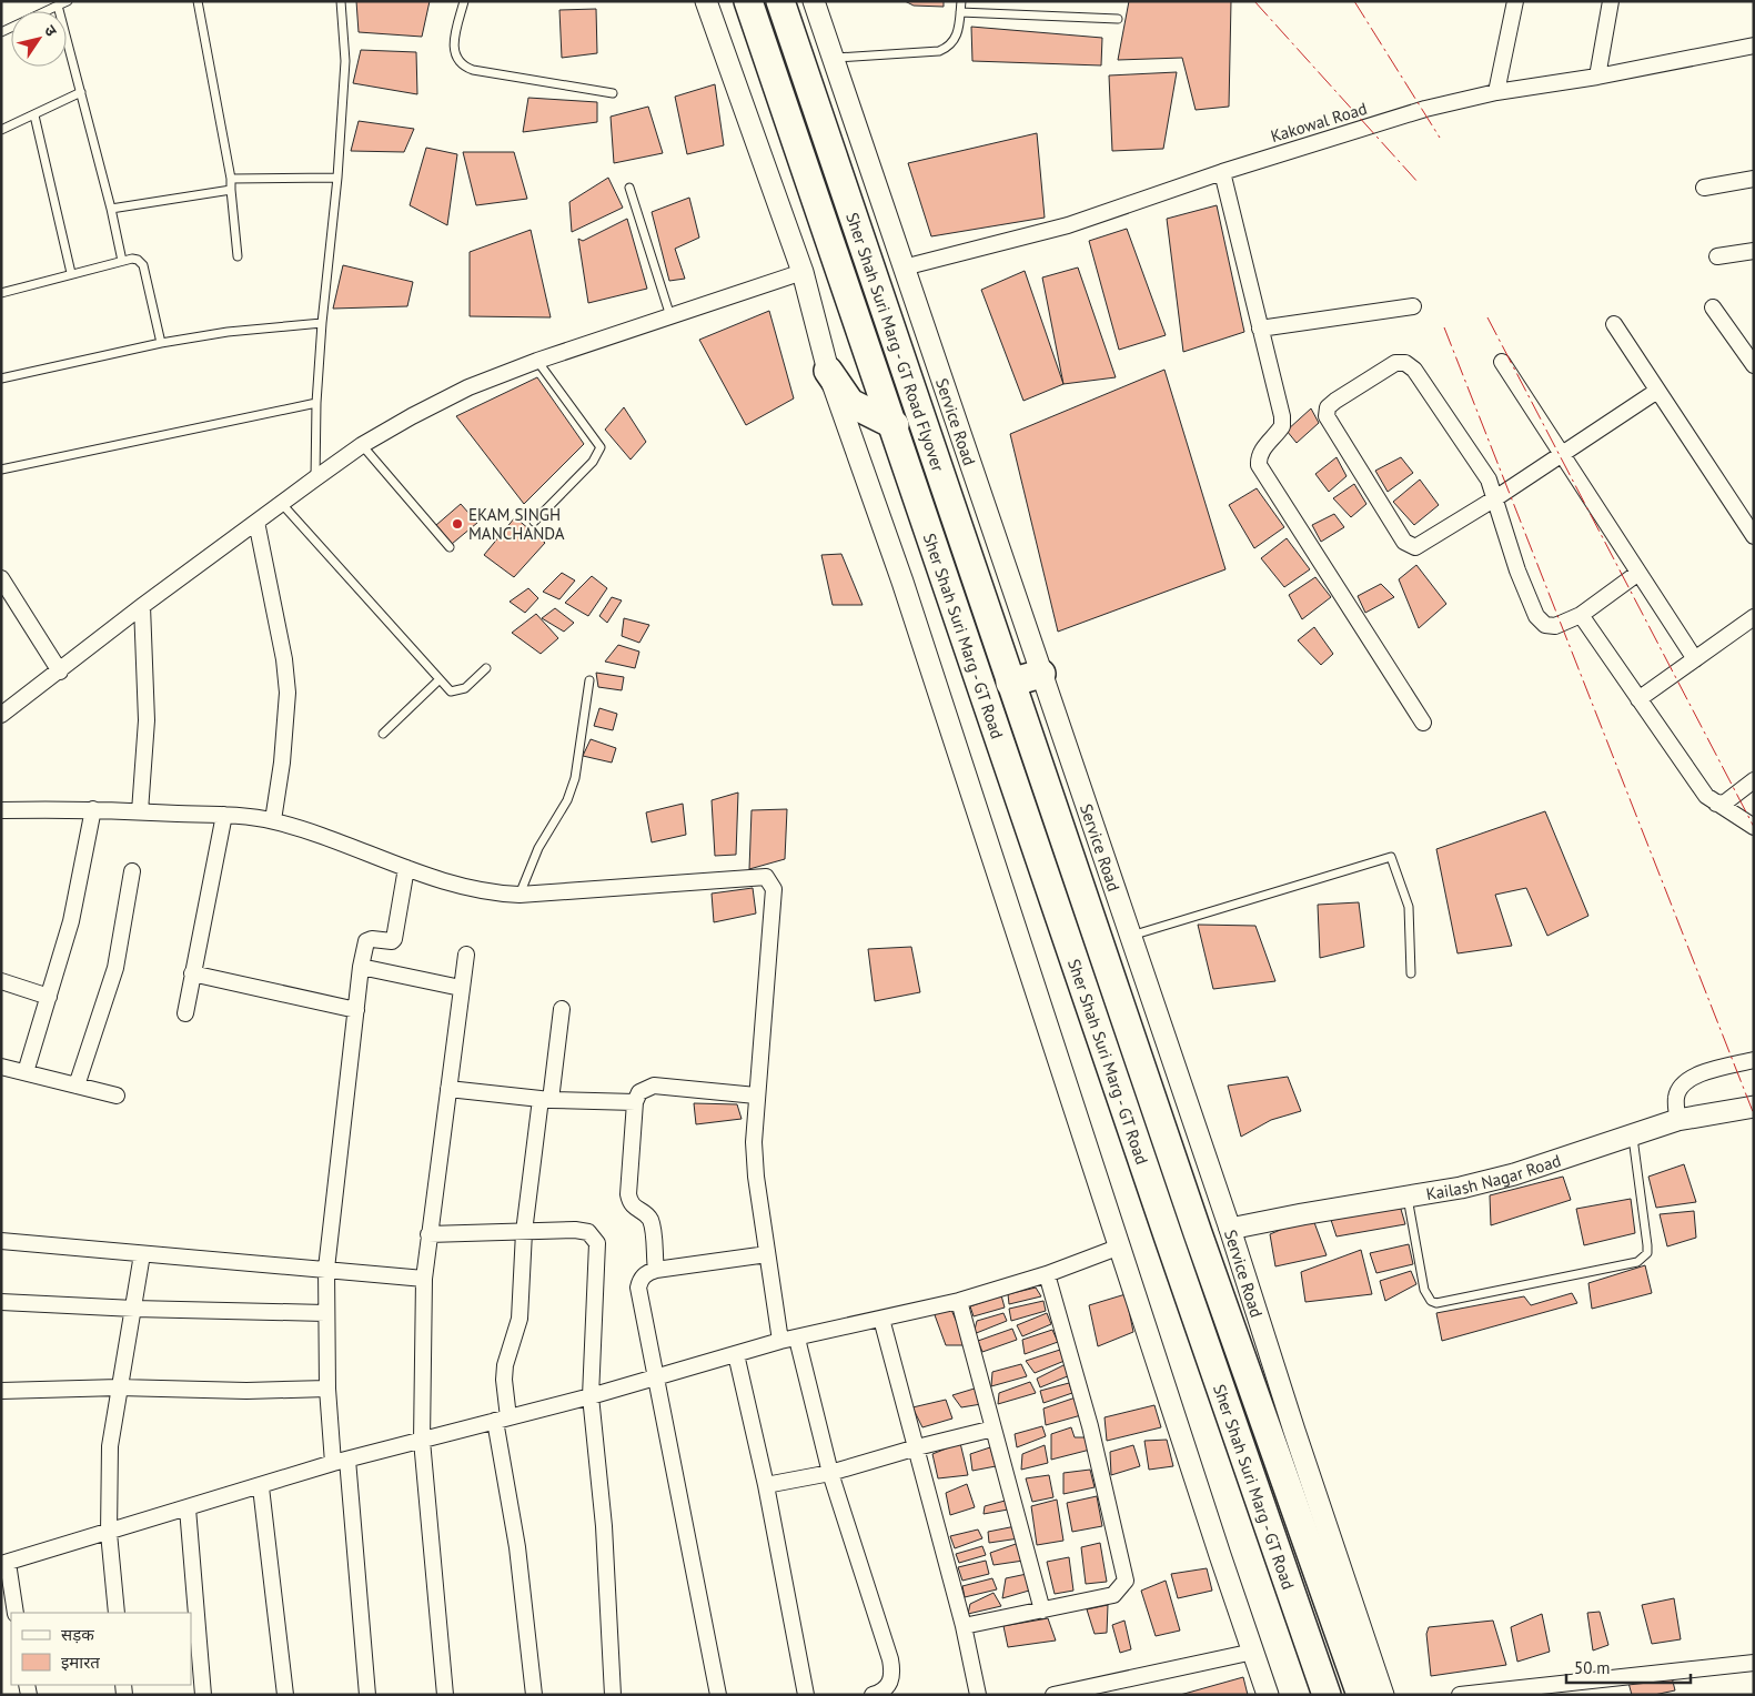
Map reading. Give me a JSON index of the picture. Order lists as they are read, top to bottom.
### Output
{
  "streets": {
    "highway": ["Sher Shah Suri Marg - GT Road Flyover", "Sher Shah Suri Marg - GT Road"],
    "street": ["Kakowal Road", "Service Road", "Kailash Nagar Road"]
  },
  "crossings": [
    ["Kakowal Road", "Service Road"],
    ["Sher Shah Suri Marg - GT Road Flyover", "Sher Shah Suri Marg - GT Road"],
    ["Service Road", "Kailash Nagar Road"]
  ],
  "places": ["EKAM SINGH MANCHANDA"],
  "legend": ["सड़क", "इमारत"],
  "scale_bar": "50 m",
  "north": "top right"
}
